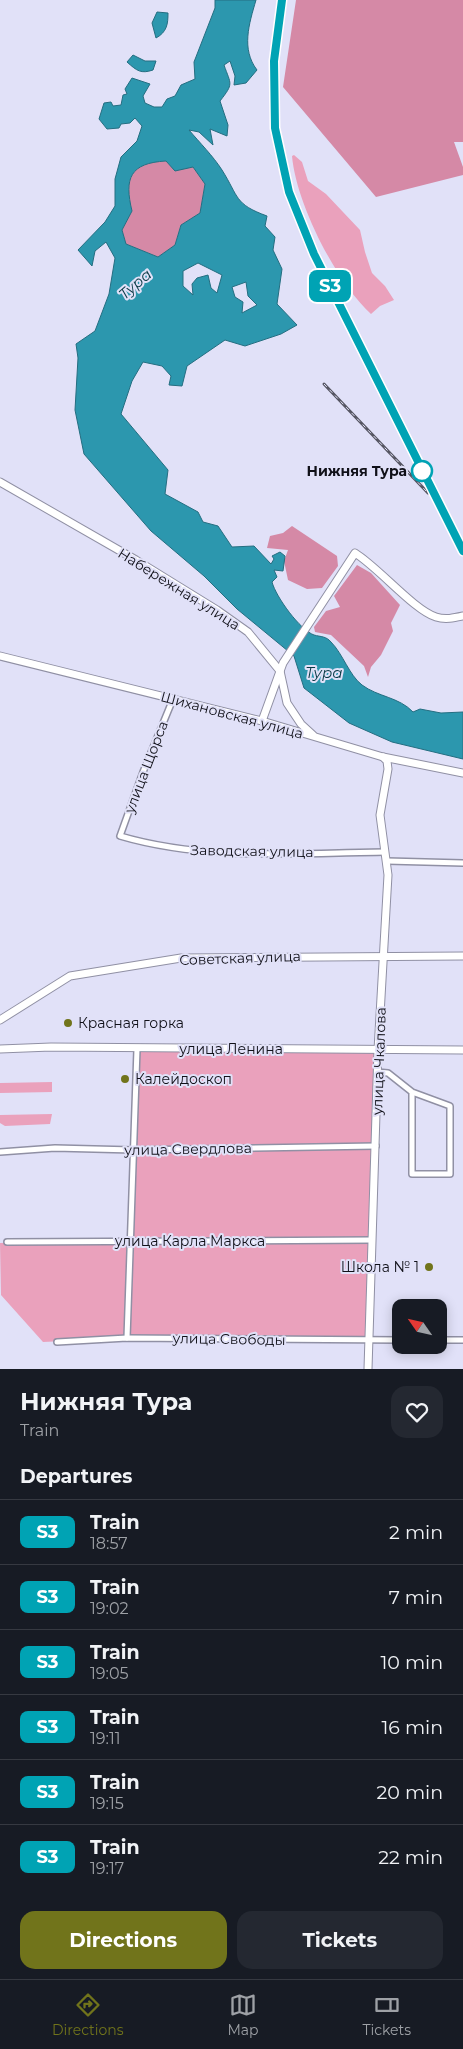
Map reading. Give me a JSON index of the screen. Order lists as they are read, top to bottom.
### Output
{
  "streets": {
    "main road": [
      "Набережная улица",
      "Шихановская улица",
      "Советская улица",
      "улица Ленина",
      "улица Чкалова"
    ],
    "street": [
      "улица Щорса",
      "Заводская улица",
      "улица Свердлова",
      "улица Карла Маркса",
      "улица Свободы"
    ]
  },
  "crossings": [
    ["Набережная улица", "Шихановская улица"],
    ["Шихановская улица", "улица Щорса"],
    ["Шихановская улица", "улица Чкалова"],
    ["улица Щорса", "Заводская улица"],
    ["Заводская улица", "улица Чкалова"],
    ["Советская улица", "улица Чкалова"],
    ["улица Ленина", "улица Чкалова"],
    ["улица Чкалова", "улица Свердлова"],
    ["улица Чкалова", "улица Карла Маркса"],
    ["улица Чкалова", "улица Свободы"]
  ],
  "water": ["Тура"],
  "places": [
    "Нижняя Тура",
    "Красная горка",
    "Калейдоскоп",
    "Школа № 1"
  ],
  "north": "top left",
  "page": {
    "on_map": "S3",
    "heading": [
      ["Нижняя Тура", "Train"],
      "Departures"
    ],
    "list": [
      {
        "mark": "S3",
        "name": "Train",
        "note": "18:57",
        "value": "2 min"
      },
      {
        "mark": "S3",
        "name": "Train",
        "note": "19:02",
        "value": "7 min"
      },
      {
        "mark": "S3",
        "name": "Train",
        "note": "19:05",
        "value": "10 min"
      },
      {
        "mark": "S3",
        "name": "Train",
        "note": "19:11",
        "value": "16 min"
      },
      {
        "mark": "S3",
        "name": "Train",
        "note": "19:15",
        "value": "20 min"
      },
      {
        "mark": "S3",
        "name": "Train",
        "note": "19:17",
        "value": "22 min"
      }
    ],
    "buttons": ["Directions", "Tickets"],
    "tabs": ["Directions", "Map", "Tickets"]
  }
}
